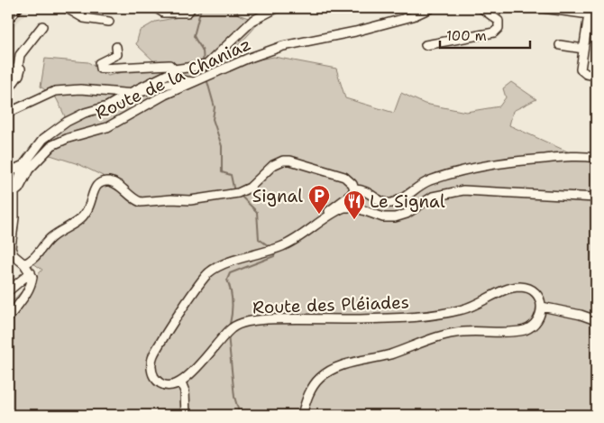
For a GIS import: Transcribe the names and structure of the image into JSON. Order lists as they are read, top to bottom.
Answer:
{
  "streets": {
    "street": ["Route de la Chaniaz", "Route des Pléiades"]
  },
  "places": {
    "parking": ["Signal"],
    "restaurant": ["Le Signal"]
  },
  "scale_bar": "100 m"
}
